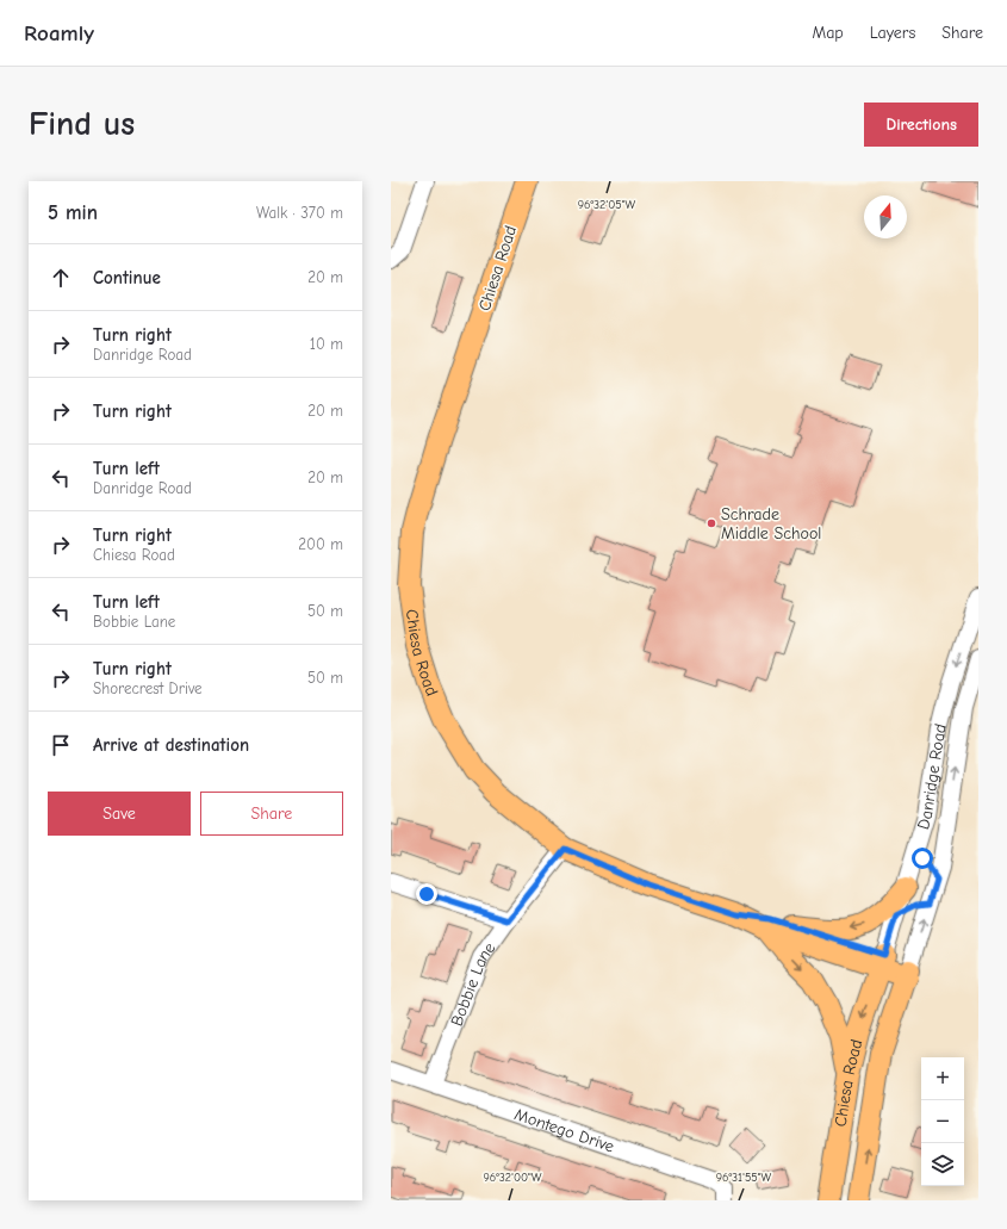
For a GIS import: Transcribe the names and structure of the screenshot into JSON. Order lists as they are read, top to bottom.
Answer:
{
  "streets": {
    "main road": ["Chiesa Road"],
    "street": ["Danridge Road", "Bobbie Lane", "Montego Drive"]
  },
  "crossings": [
    ["Chiesa Road", "Danridge Road"],
    ["Chiesa Road", "Bobbie Lane"],
    ["Bobbie Lane", "Montego Drive"]
  ],
  "places": ["Schrade Middle School"],
  "north": "top",
  "page": {
    "header": "Roamly",
    "nav": ["Map", "Layers", "Share"],
    "buttons": [
      "Directions",
      ["Save", "Share"]
    ],
    "title": "Find us",
    "heading": ["5 min", "Walk · 370 m"],
    "list": [
      ["Continue", "20 m"],
      ["Turn right", "Danridge Road", "10 m"],
      ["Turn right", "20 m"],
      ["Turn left", "Danridge Road", "20 m"],
      ["Turn right", "Chiesa Road", "200 m"],
      ["Turn left", "Bobbie Lane", "50 m"],
      ["Turn right", "Shorecrest Drive", "50 m"],
      "Arrive at destination"
    ],
    "map_buttons": ["+", "−"]
  },
  "coordinates": ["96°32'05\"W", "96°32'00\"W", "96°31'55\"W"]
}
